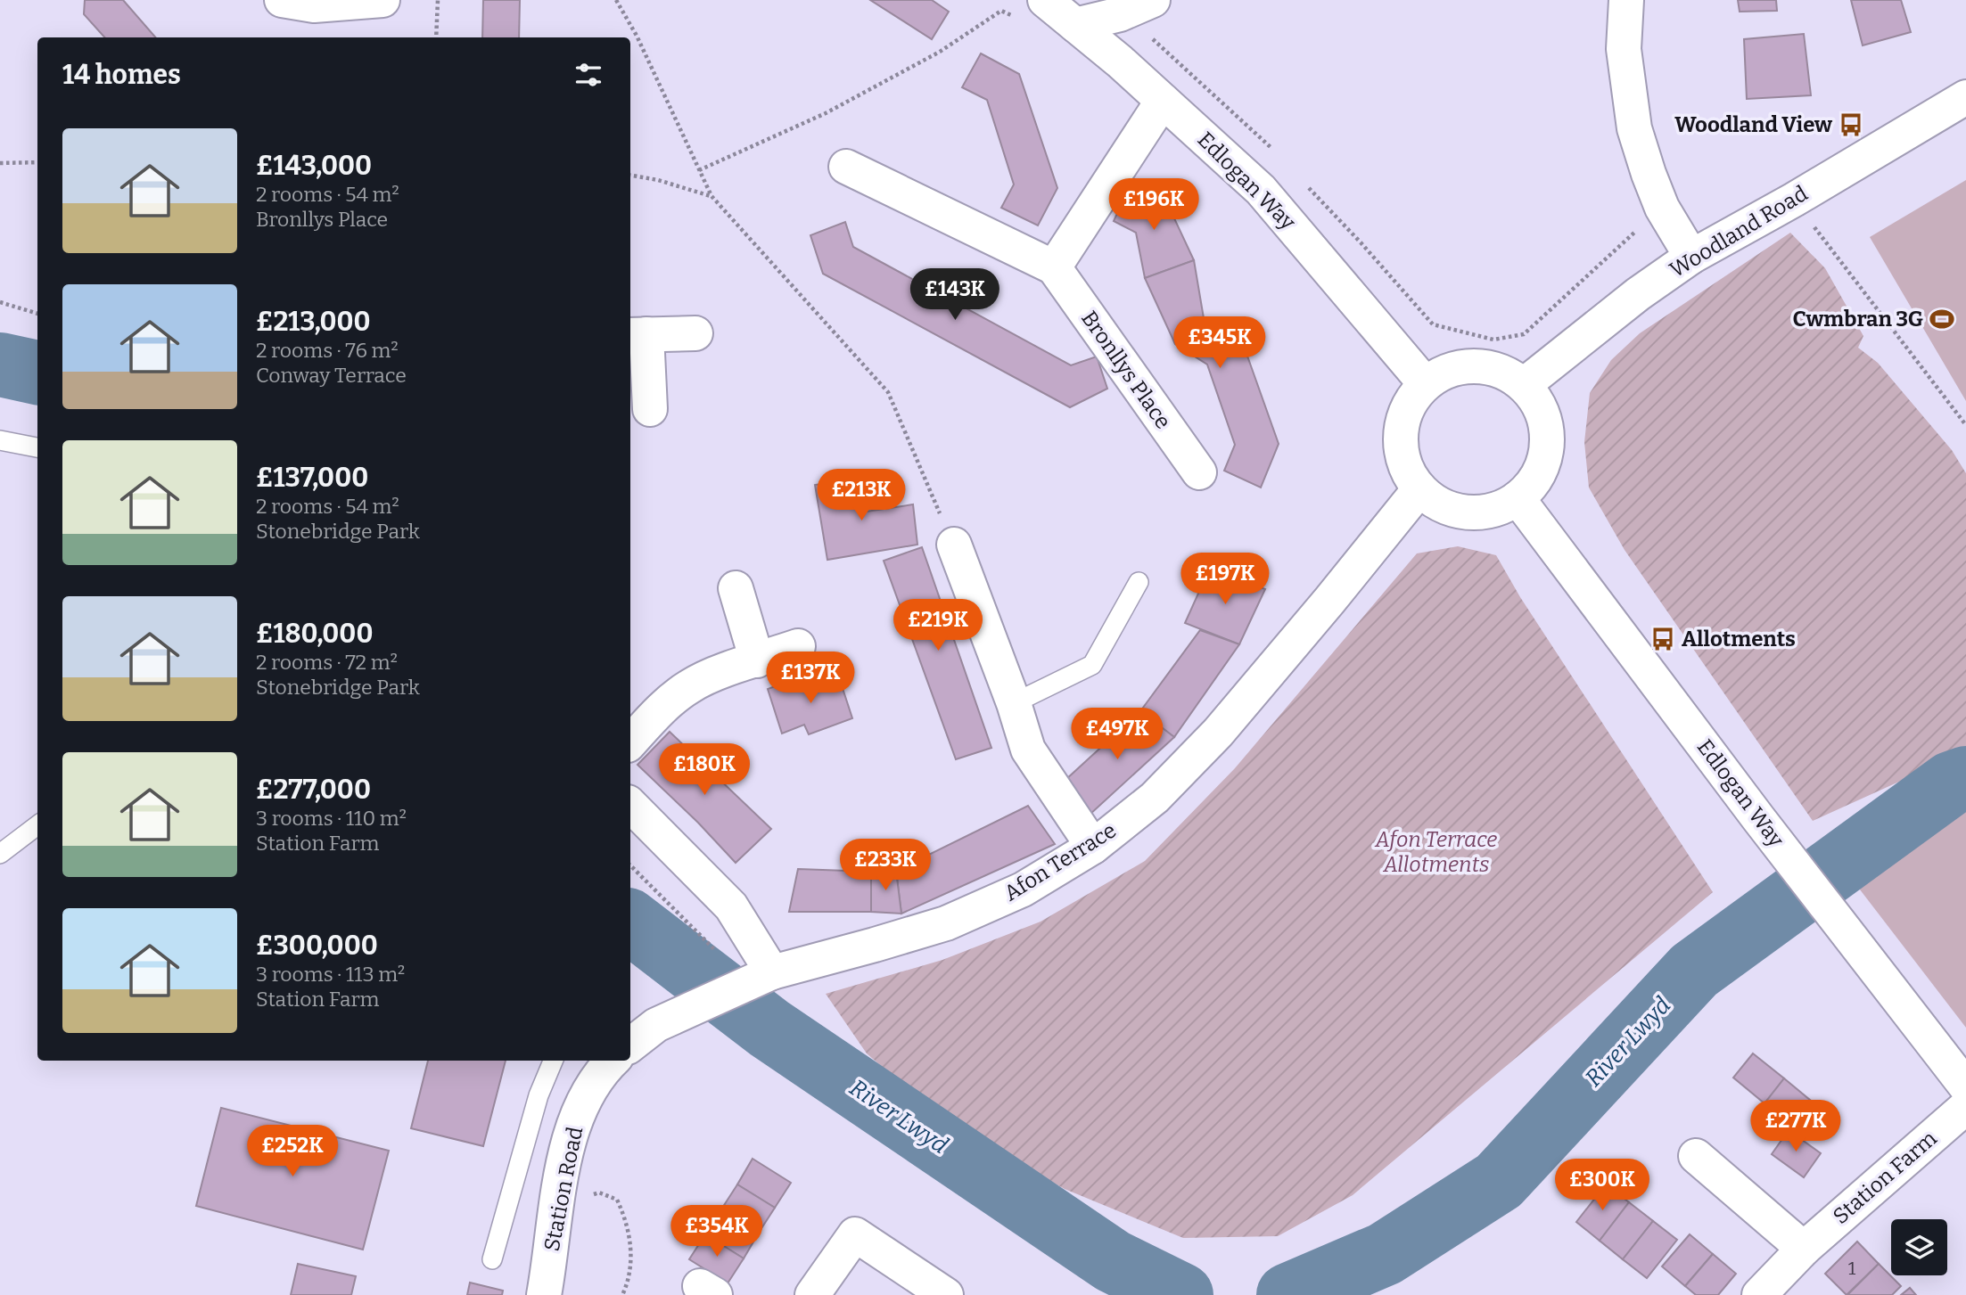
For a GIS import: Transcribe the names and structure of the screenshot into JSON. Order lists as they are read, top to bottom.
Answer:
{
  "streets": {
    "street": [
      "Edlogan Way",
      "Woodland Road",
      "Bronllys Place",
      "Afon Terrace",
      "Station Farm",
      "Station Road"
    ]
  },
  "crossings": [
    ["Edlogan Way", "Woodland Road"],
    ["Edlogan Way", "Afon Terrace"],
    ["Woodland Road", "Afon Terrace"],
    ["Afon Terrace", "Station Road"]
  ],
  "water": ["River Lwyd"],
  "parks": ["Afon Terrace Allotments"],
  "places": {
    "bus stop": ["Woodland View", "Allotments"],
    "sports": ["Cwmbran 3G"]
  },
  "house_numbers": ["1"],
  "page": {
    "heading": "14 homes",
    "list": [
      {
        "name": "£143,000",
        "note": "2 rooms · 54 m² · Bronllys Place"
      },
      {
        "name": "£213,000",
        "note": "2 rooms · 76 m² · Conway Terrace"
      },
      {
        "name": "£137,000",
        "note": "2 rooms · 54 m² · Stonebridge Park"
      },
      {
        "name": "£180,000",
        "note": "2 rooms · 72 m² · Stonebridge Park"
      },
      {
        "name": "£277,000",
        "note": "3 rooms · 110 m² · Station Farm"
      },
      {
        "name": "£300,000",
        "note": "3 rooms · 113 m² · Station Farm"
      }
    ],
    "price": [
      "£196K",
      "£143K",
      "£345K",
      "£213K",
      "£197K",
      "£219K",
      "£137K",
      "£497K",
      "£180K",
      "£233K",
      "£277K",
      "£252K",
      "£300K",
      "£354K"
    ]
  }
}
